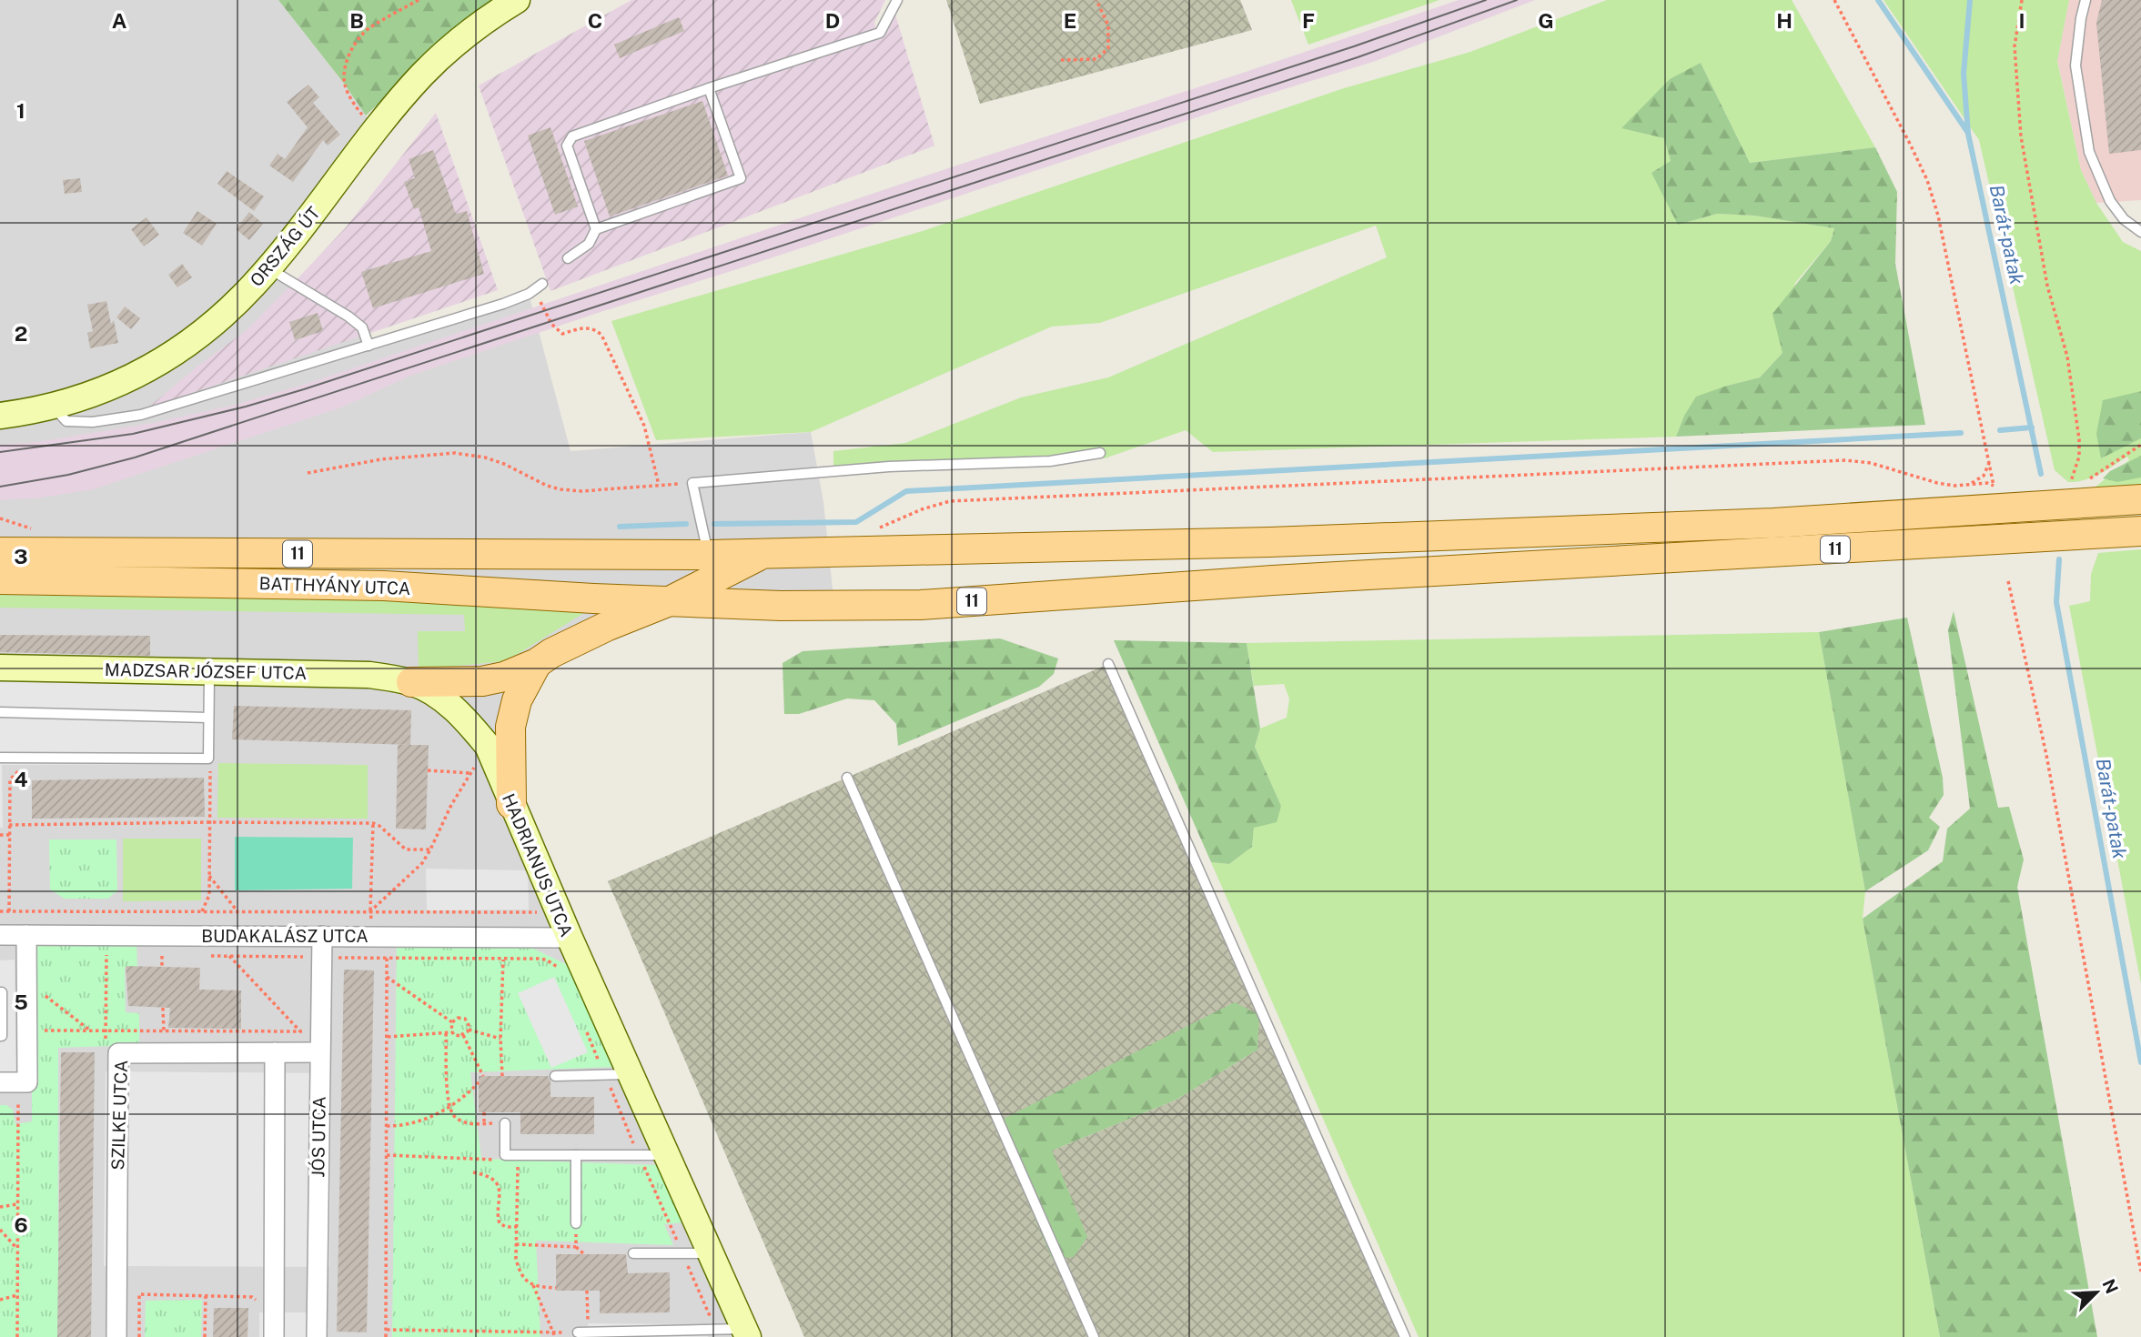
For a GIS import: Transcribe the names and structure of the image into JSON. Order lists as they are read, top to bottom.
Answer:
{
  "streets": {
    "main road": ["11", "BATTHYÁNY UTCA"],
    "street": [
      "ORSZÁG ÚT",
      "MADZSAR JÓZSEF UTCA",
      "HADRIANUS UTCA",
      "BUDAKALÁSZ UTCA",
      "SZILKE UTCA",
      "JÓS UTCA"
    ]
  },
  "crossings": [
    ["11", "BATTHYÁNY UTCA"],
    ["MADZSAR JÓZSEF UTCA", "HADRIANUS UTCA"],
    ["HADRIANUS UTCA", "BUDAKALÁSZ UTCA"],
    ["BUDAKALÁSZ UTCA", "JÓS UTCA"],
    ["SZILKE UTCA", "JÓS UTCA"]
  ],
  "water": ["Barát-patak"],
  "north": "top right",
  "grid": {
    "columns": [
      "A",
      "B",
      "C",
      "D",
      "E",
      "F",
      "G",
      "H",
      "I"
    ],
    "rows": [
      "1",
      "2",
      "3",
      "4",
      "5",
      "6"
    ]
  }
}
